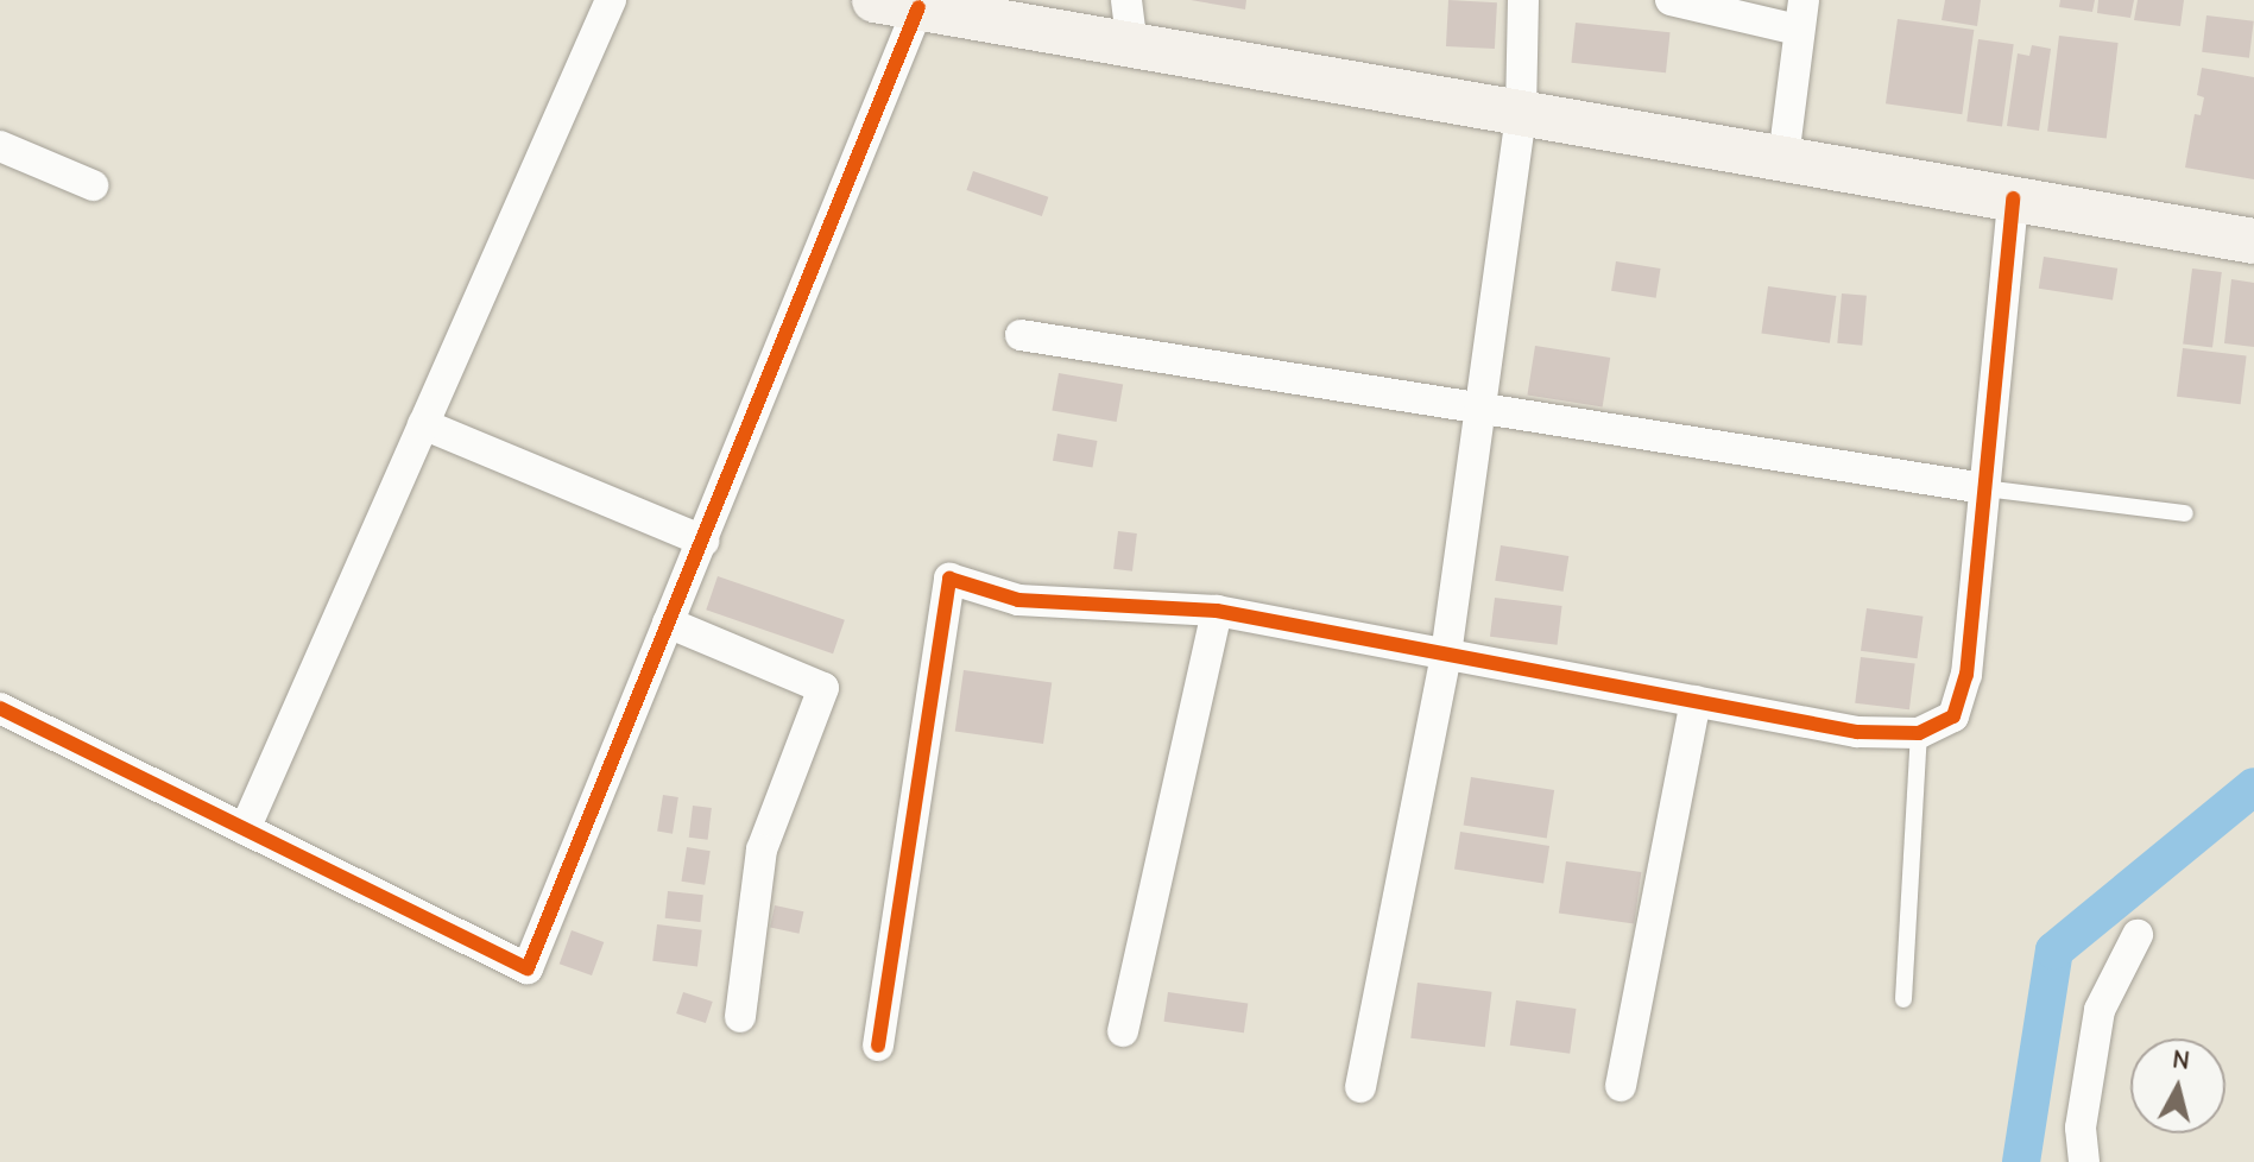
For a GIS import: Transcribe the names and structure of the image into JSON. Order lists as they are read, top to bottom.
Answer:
{
  "north": "top"
}
